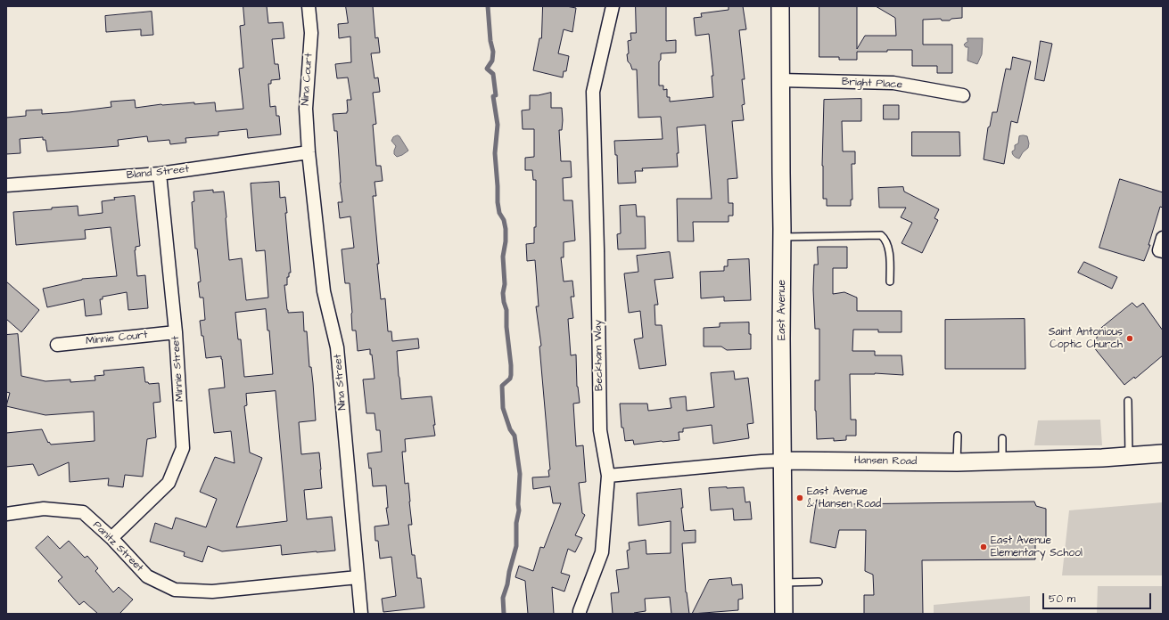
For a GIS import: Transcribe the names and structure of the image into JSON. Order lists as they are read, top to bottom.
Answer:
{
  "streets": {
    "street": [
      "Nina Court",
      "Bright Place",
      "Bland Street",
      "East Avenue",
      "Minnie Court",
      "Beckham Way",
      "Minnie Street",
      "Nina Street",
      "Hansen Road",
      "Panitz Street"
    ]
  },
  "crossings": [
    ["Nina Court", "Bland Street"],
    ["Nina Court", "Nina Street"],
    ["Bright Place", "East Avenue"],
    ["Bland Street", "Minnie Street"],
    ["Bland Street", "Nina Street"],
    ["East Avenue", "Hansen Road"],
    ["Minnie Court", "Minnie Street"],
    ["Beckham Way", "Hansen Road"],
    ["Minnie Street", "Panitz Street"],
    ["Nina Street", "Panitz Street"]
  ],
  "places": ["Saint Antonious Coptic Church", "East Avenue & Hansen Road", "East Avenue Elementary School"],
  "scale_bar": "50 m"
}
